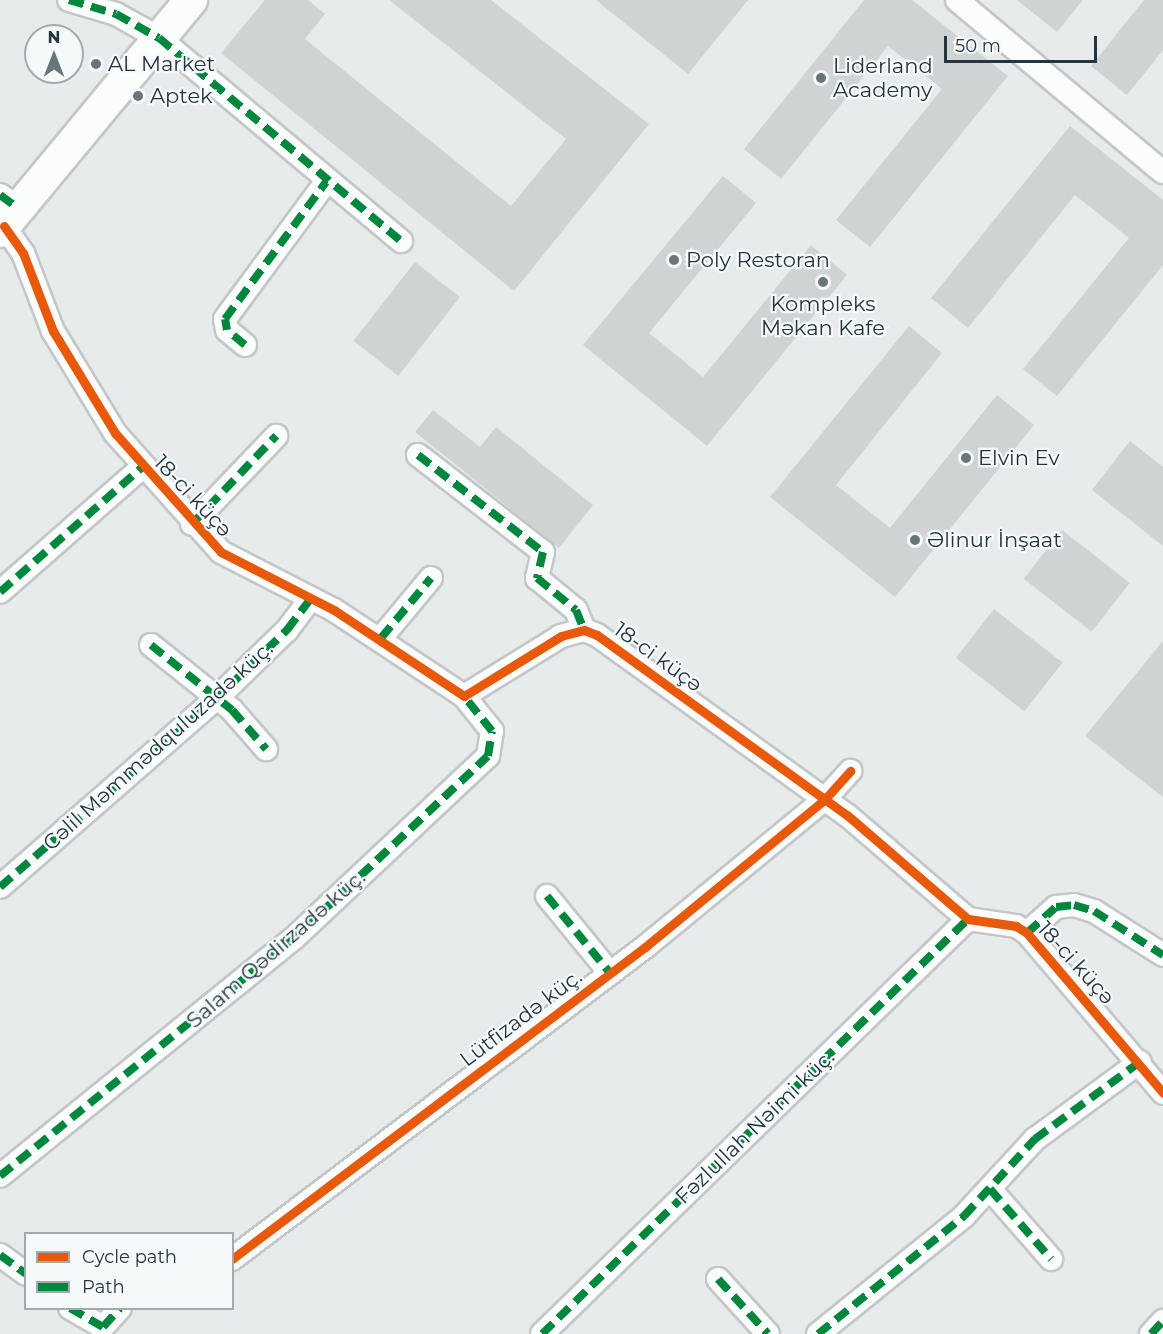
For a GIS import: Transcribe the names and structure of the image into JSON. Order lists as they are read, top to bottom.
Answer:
{
  "streets": {
    "street": [
      "18-ci küçə",
      "Cəlil Məmmədquluzadə küç.",
      "Salam Qədirzadə küç.",
      "Lütfizadə küç.",
      "Fəzlullah Nəimi küç."
    ]
  },
  "crossings": [
    ["18-ci küçə", "Cəlil Məmmədquluzadə küç."],
    ["18-ci küçə", "Salam Qədirzadə küç."],
    ["18-ci küçə", "Lütfizadə küç."],
    ["18-ci küçə", "Fəzlullah Nəimi küç."]
  ],
  "places": [
    "AL Market",
    "Liderland Academy",
    "Aptek",
    "Poly Restoran",
    "Kompleks Məkan Kafe",
    "Elvin Ev",
    "Əlinur İnşaat"
  ],
  "legend": ["Cycle path", "Path"],
  "scale_bar": "50 m",
  "north": "top"
}
